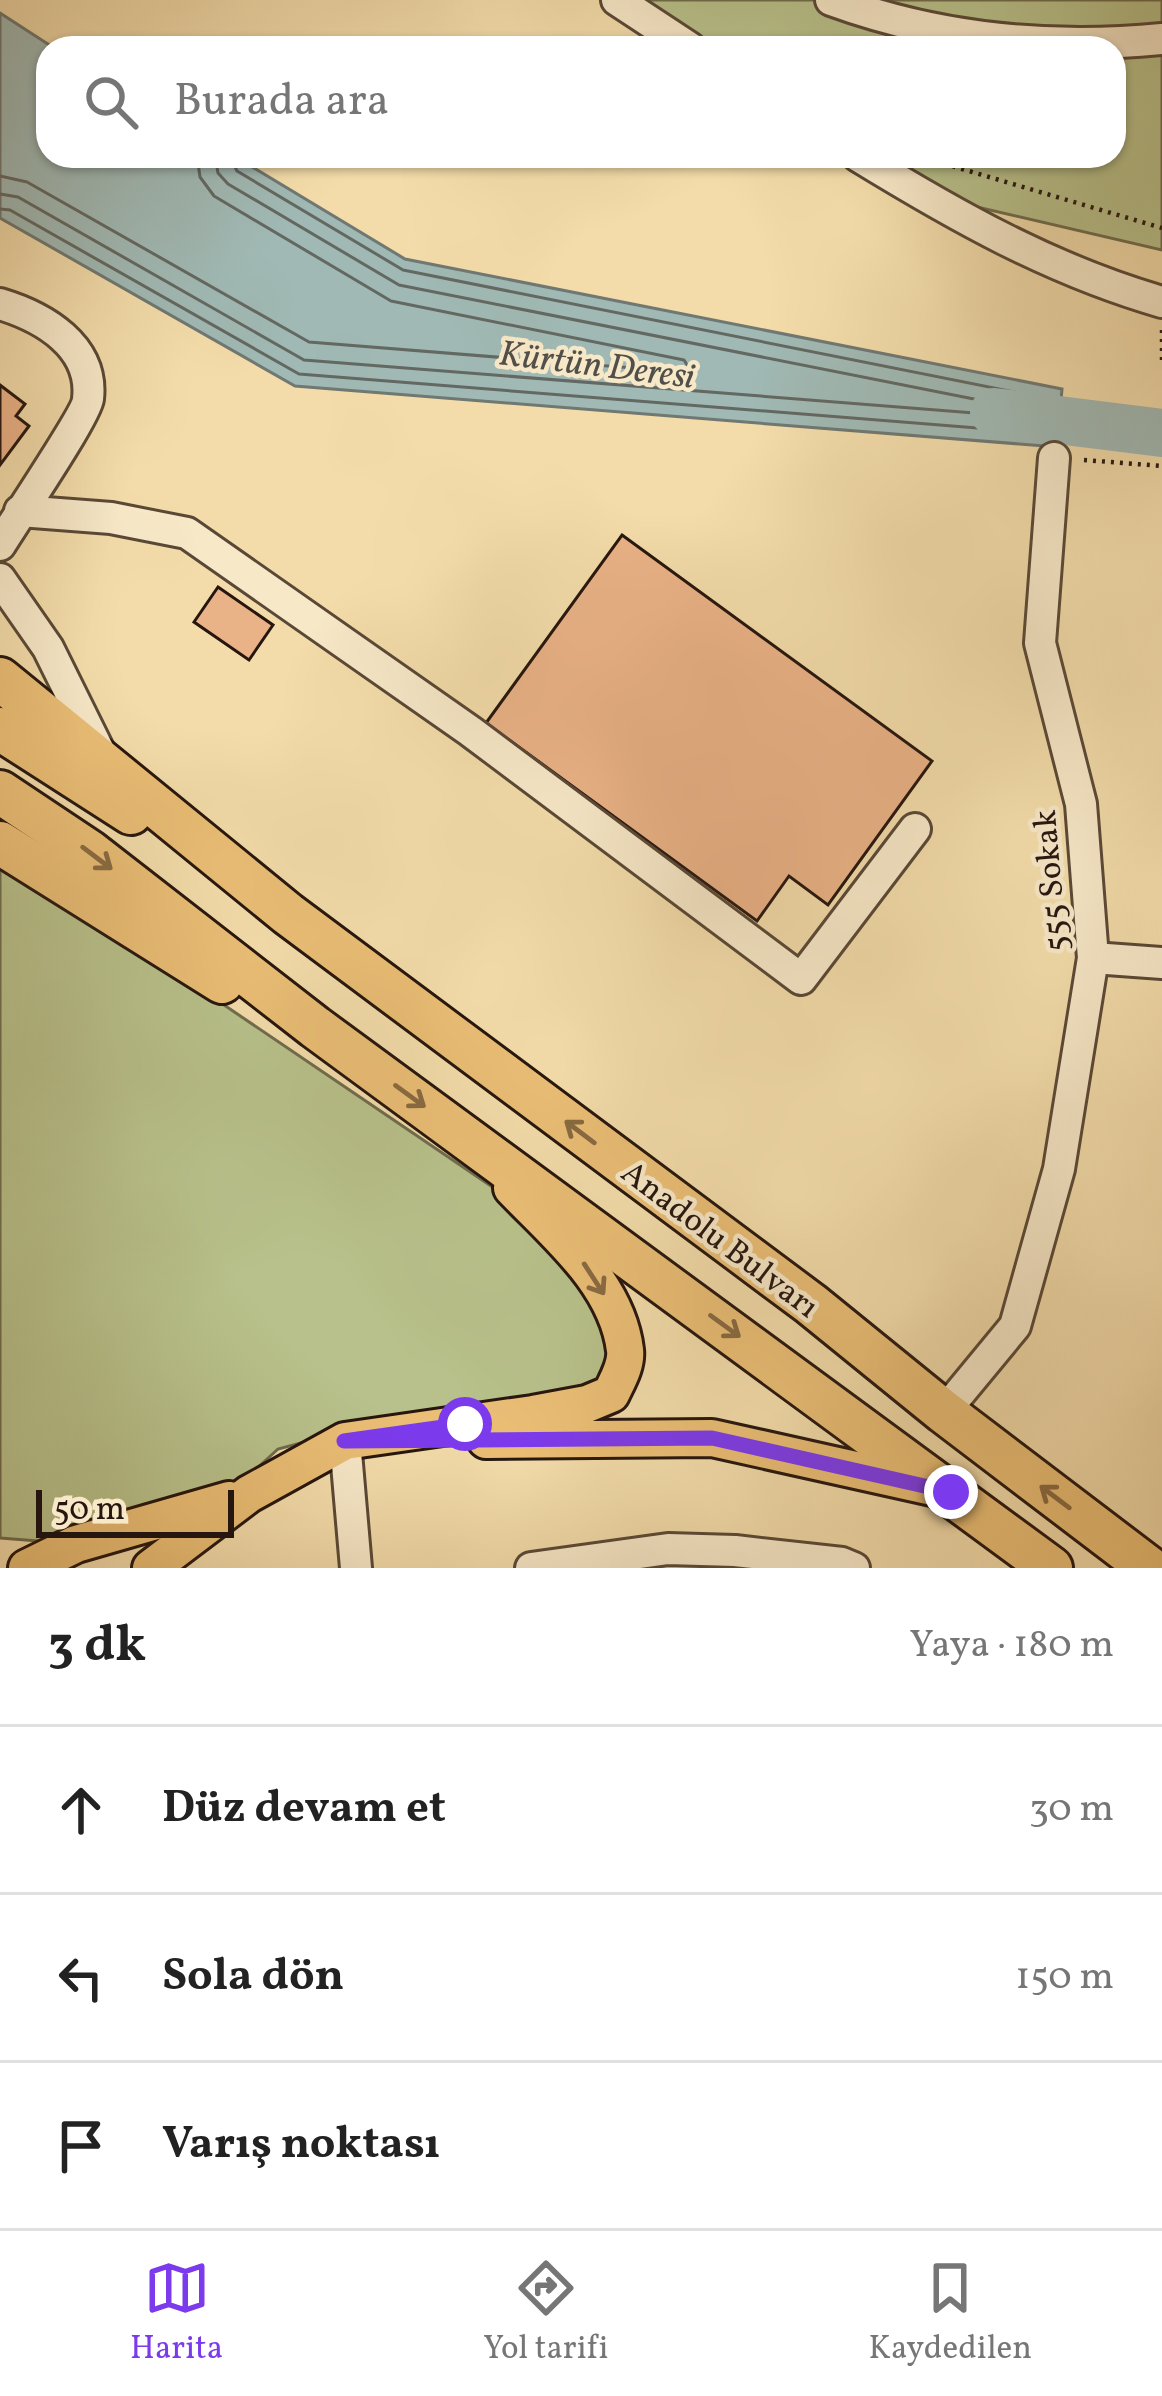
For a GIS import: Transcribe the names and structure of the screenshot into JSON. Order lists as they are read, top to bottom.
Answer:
{
  "streets": {
    "highway": ["Anadolu Bulvarı"],
    "street": ["555 Sokak"]
  },
  "crossings": [
    ["555 Sokak", "Anadolu Bulvarı"]
  ],
  "water": ["Kürtün Deresi"],
  "scale_bar": "50 m",
  "page": {
    "search": "Burada ara",
    "scale": "50 m",
    "heading": ["3 dk", "Yaya · 180 m"],
    "list": [
      ["Düz devam et", "30 m"],
      ["Sola dön", "150 m"],
      "Varış noktası"
    ],
    "nav": ["Harita", "Yol tarifi", "Kaydedilen"]
  }
}
